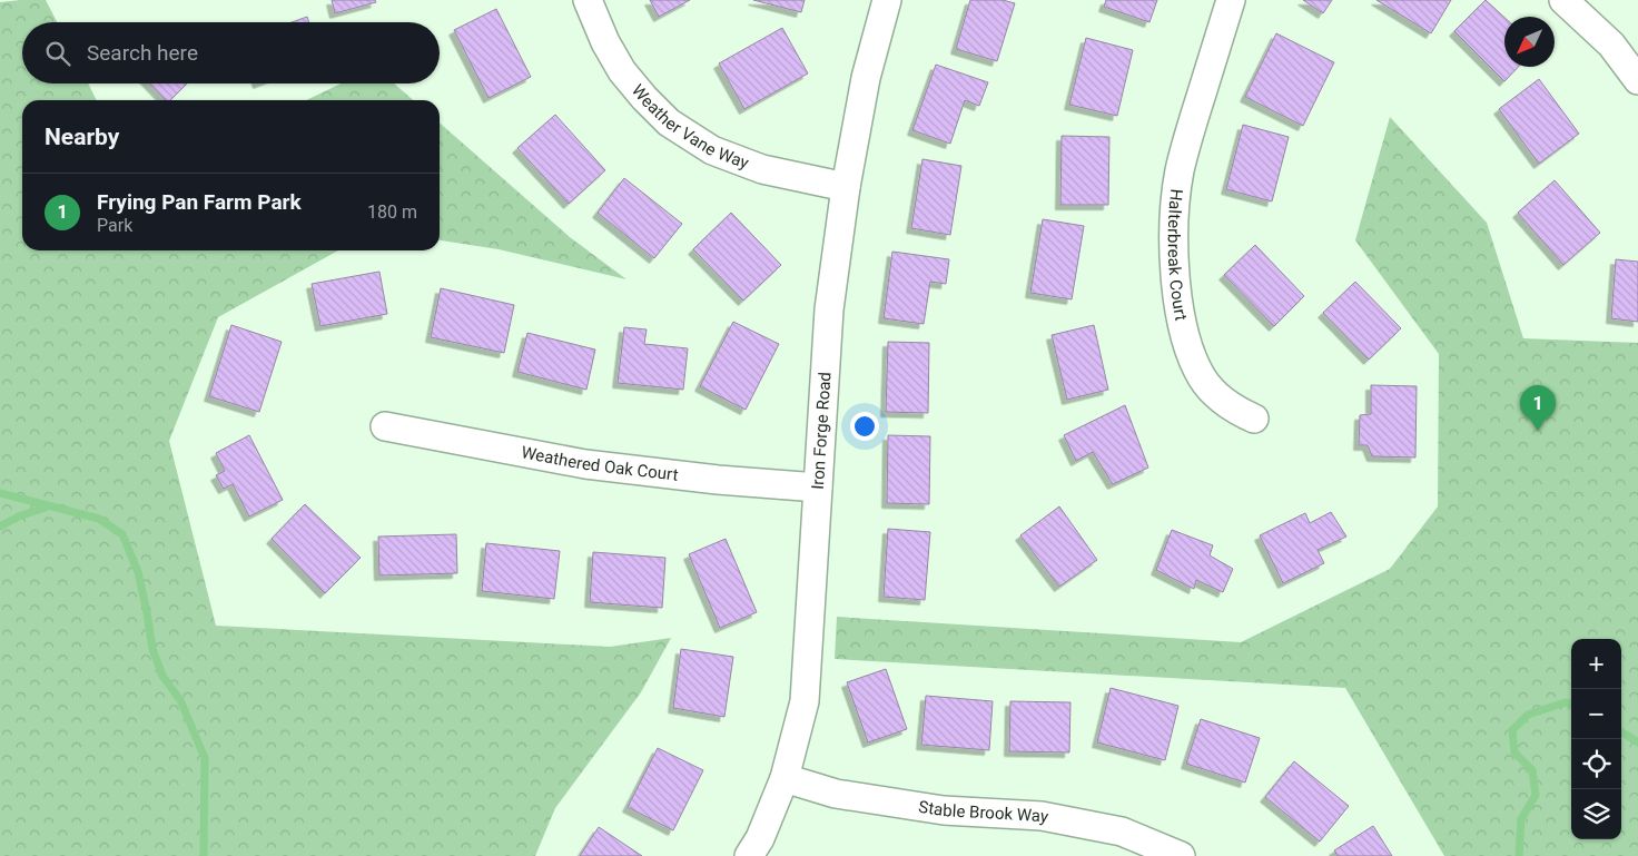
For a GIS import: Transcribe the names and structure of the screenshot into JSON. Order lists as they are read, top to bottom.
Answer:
{
  "streets": {
    "street": [
      "Weather Vane Way",
      "Halterbreak Court",
      "Iron Forge Road",
      "Weathered Oak Court",
      "Stable Brook Way"
    ]
  },
  "crossings": [
    ["Weather Vane Way", "Iron Forge Road"],
    ["Iron Forge Road", "Weathered Oak Court"],
    ["Iron Forge Road", "Stable Brook Way"]
  ],
  "north": "bottom left",
  "page": {
    "search": "Search here",
    "heading": "Nearby",
    "list": [
      {
        "mark": "1",
        "name": "Frying Pan Farm Park",
        "note": "Park",
        "value": "180 m"
      }
    ],
    "pins": "1",
    "map_buttons": ["+", "−"]
  }
}
